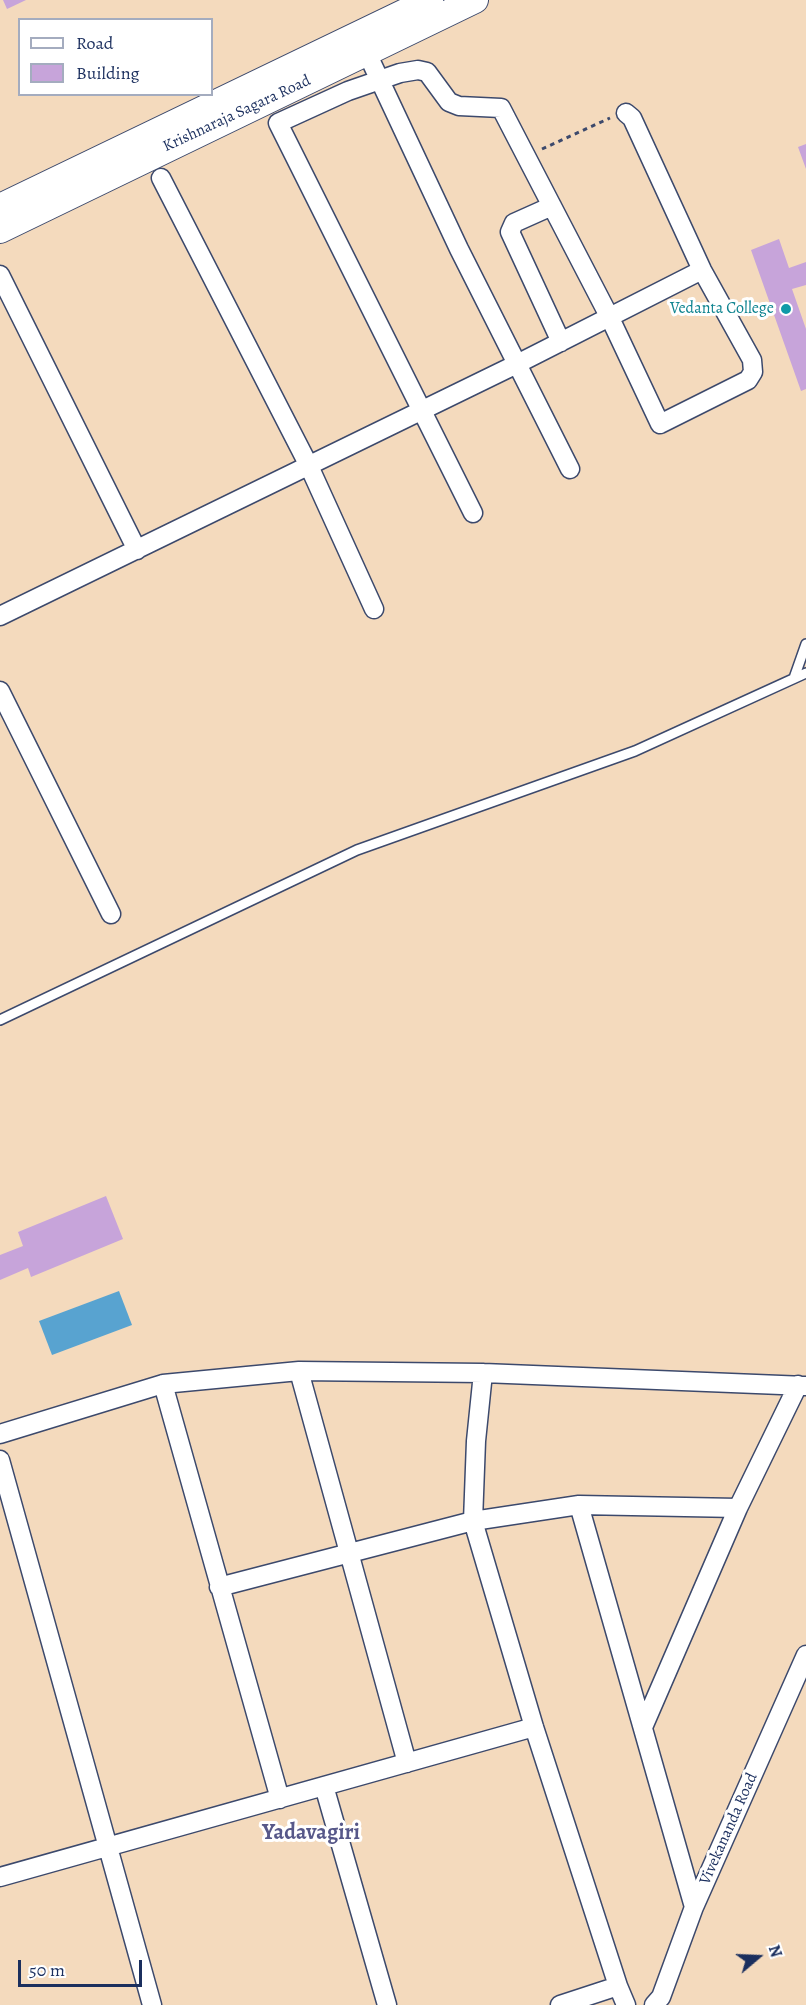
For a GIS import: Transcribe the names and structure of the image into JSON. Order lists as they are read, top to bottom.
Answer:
{
  "streets": {
    "main road": ["Krishnaraja Sagara Road"],
    "street": ["Vivekananda Road"]
  },
  "districts": ["Yadavagiri"],
  "places": ["Vedanta College"],
  "legend": ["Road", "Building"],
  "scale_bar": "50 m",
  "north": "right"
}
